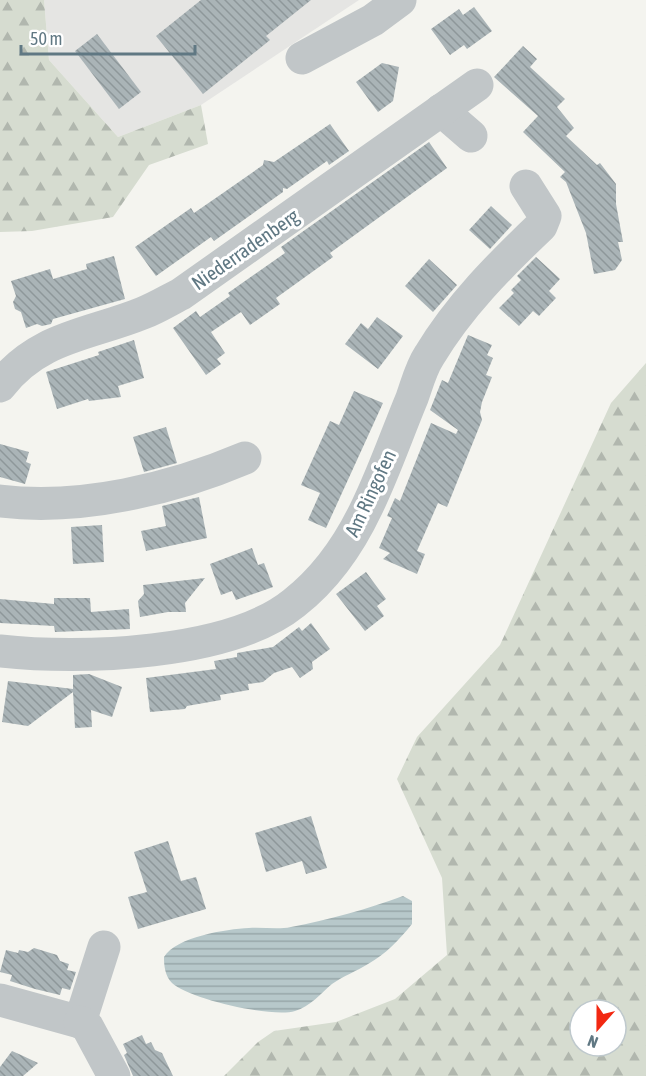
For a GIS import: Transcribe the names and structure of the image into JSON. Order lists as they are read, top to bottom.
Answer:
{
  "streets": {
    "street": ["Niederradenberg", "Am Ringofen"]
  },
  "scale_bar": "50 m",
  "north": "bottom"
}
